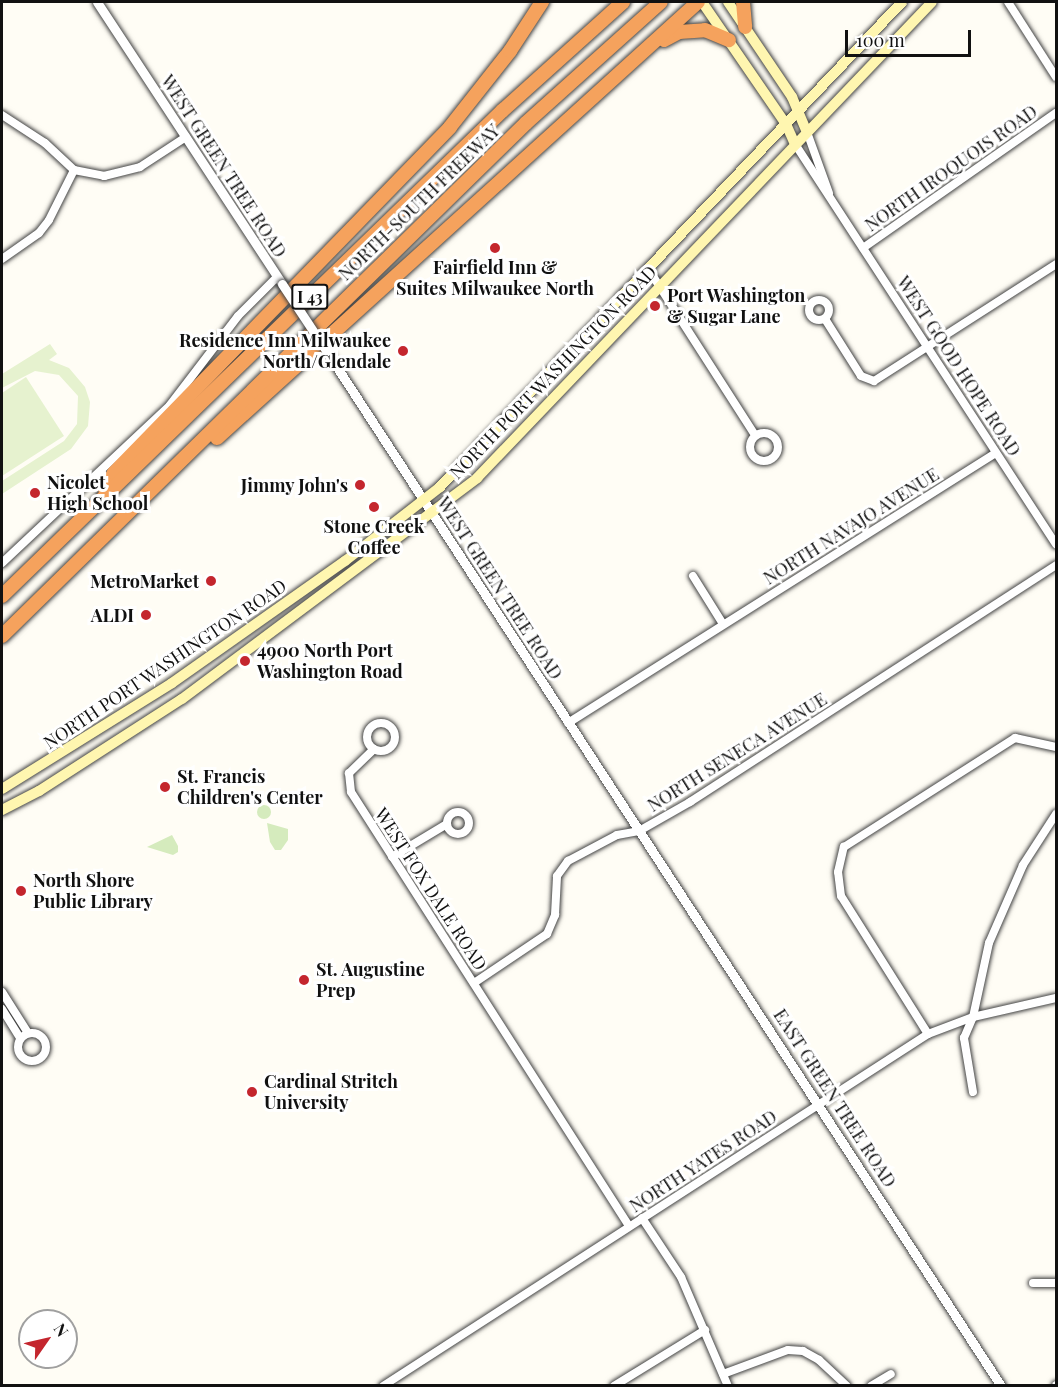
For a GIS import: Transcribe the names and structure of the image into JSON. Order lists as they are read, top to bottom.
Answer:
{
  "streets": {
    "highway": ["NORTH-SOUTH FREEWAY", "I 43"],
    "main road": ["WEST GOOD HOPE ROAD", "NORTH PORT WASHINGTON ROAD"],
    "street": [
      "WEST GREEN TREE ROAD",
      "NORTH IROQUOIS ROAD",
      "NORTH NAVAJO AVENUE",
      "NORTH SENECA AVENUE",
      "WEST FOX DALE ROAD",
      "EAST GREEN TREE ROAD",
      "NORTH YATES ROAD"
    ]
  },
  "crossings": [
    ["WEST GREEN TREE ROAD", "NORTH PORT WASHINGTON ROAD"],
    ["WEST GREEN TREE ROAD", "NORTH NAVAJO AVENUE"],
    ["WEST GREEN TREE ROAD", "NORTH SENECA AVENUE"],
    ["WEST GREEN TREE ROAD", "EAST GREEN TREE ROAD"],
    ["NORTH IROQUOIS ROAD", "WEST GOOD HOPE ROAD"],
    ["WEST GOOD HOPE ROAD", "NORTH PORT WASHINGTON ROAD"],
    ["WEST GOOD HOPE ROAD", "NORTH NAVAJO AVENUE"],
    ["NORTH SENECA AVENUE", "WEST FOX DALE ROAD"],
    ["NORTH SENECA AVENUE", "EAST GREEN TREE ROAD"],
    ["WEST FOX DALE ROAD", "NORTH YATES ROAD"],
    ["EAST GREEN TREE ROAD", "NORTH YATES ROAD"]
  ],
  "places": [
    "Fairfield Inn & Suites Milwaukee North",
    "Port Washington & Sugar Lane",
    "Residence Inn Milwaukee North/Glendale",
    "Jimmy John's",
    "Nicolet High School",
    "Stone Creek Coffee",
    "MetroMarket",
    "ALDI",
    "4900 North Port Washington Road",
    "St. Francis Children's Center",
    "North Shore Public Library",
    "St. Augustine Prep",
    "Cardinal Stritch University"
  ],
  "scale_bar": "100 m",
  "north": "top right"
}
